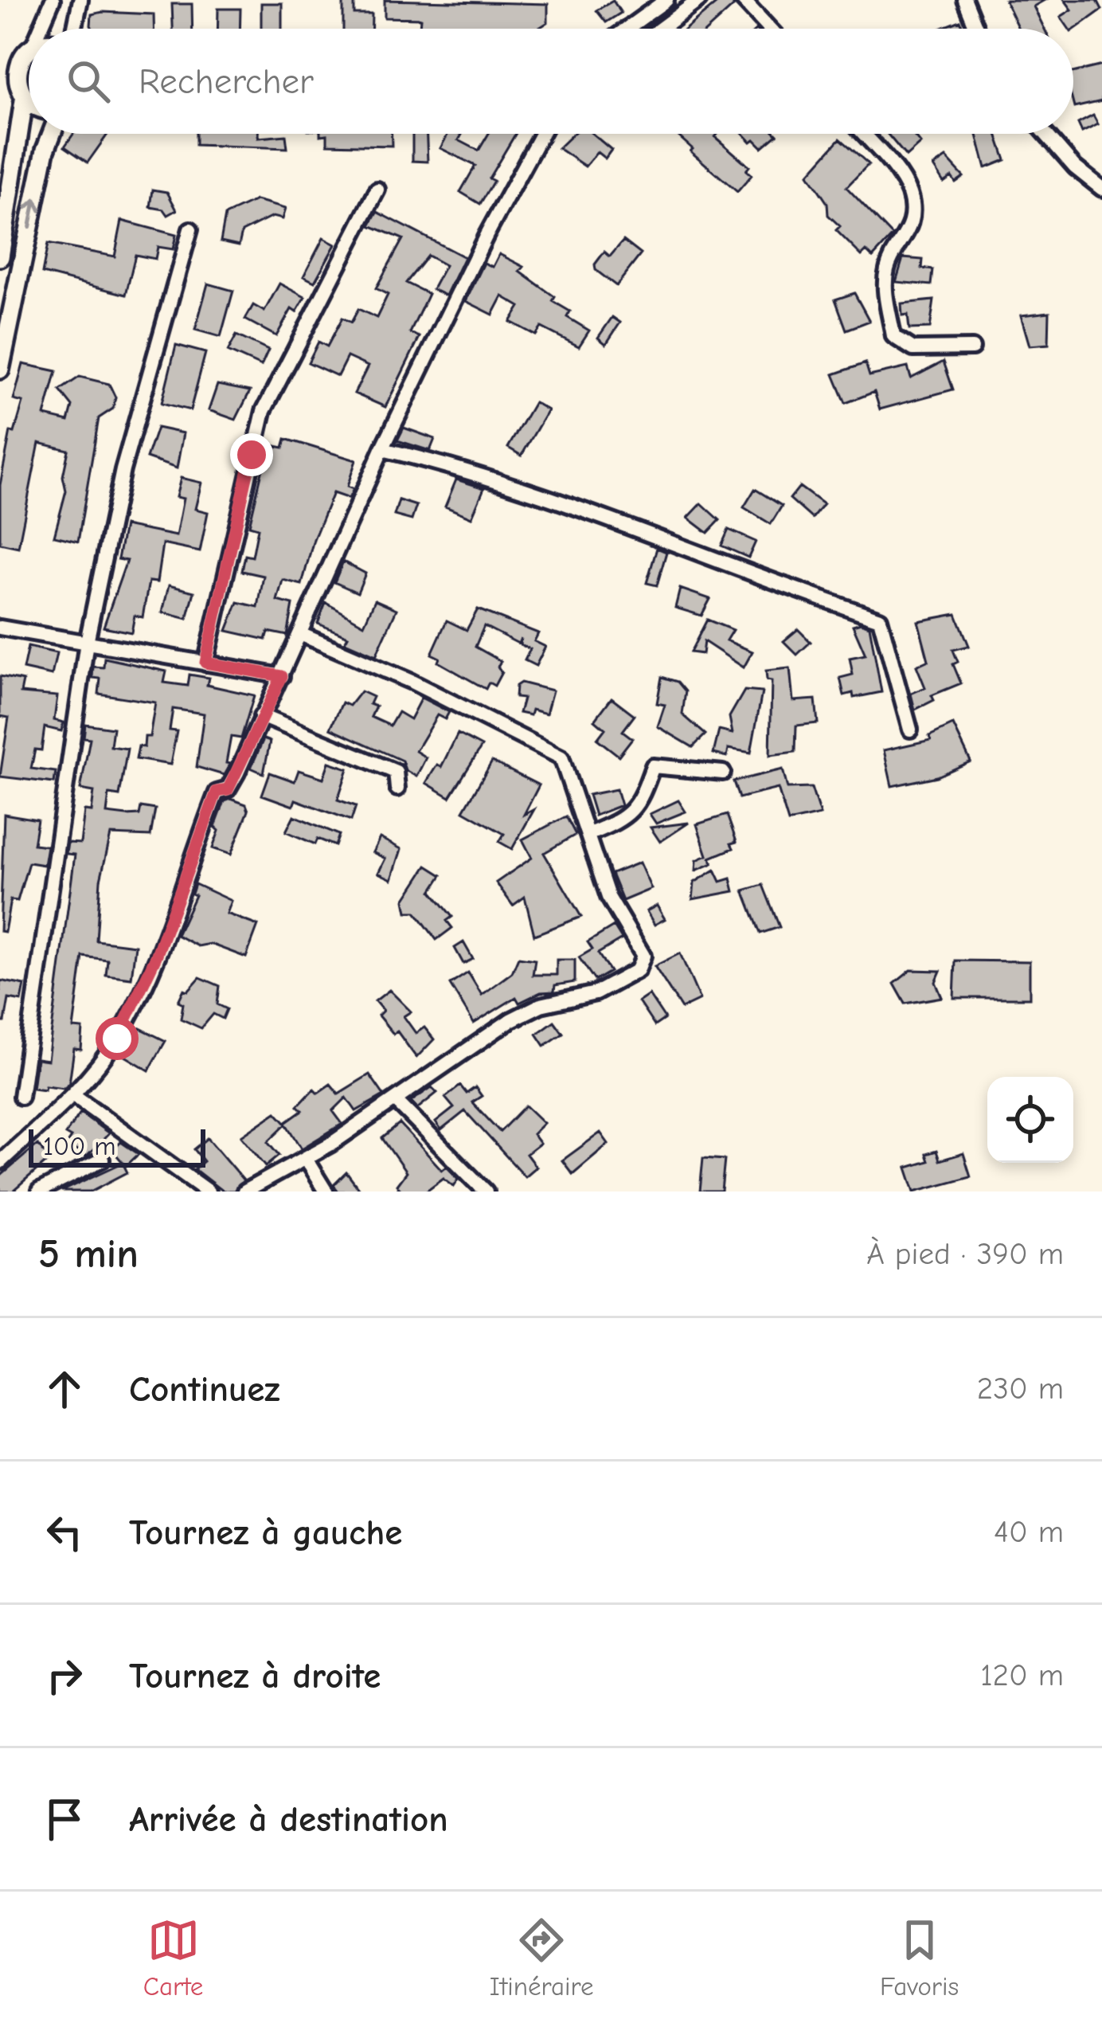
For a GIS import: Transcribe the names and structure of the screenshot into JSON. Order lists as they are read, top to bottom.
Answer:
{
  "scale_bar": "100 m",
  "page": {
    "search": "Rechercher",
    "scale": "100 m",
    "heading": ["5 min", "À pied · 390 m"],
    "list": [
      ["Continuez", "230 m"],
      ["Tournez à gauche", "40 m"],
      ["Tournez à droite", "120 m"],
      "Arrivée à destination"
    ],
    "nav": ["Carte", "Itinéraire", "Favoris"]
  }
}
